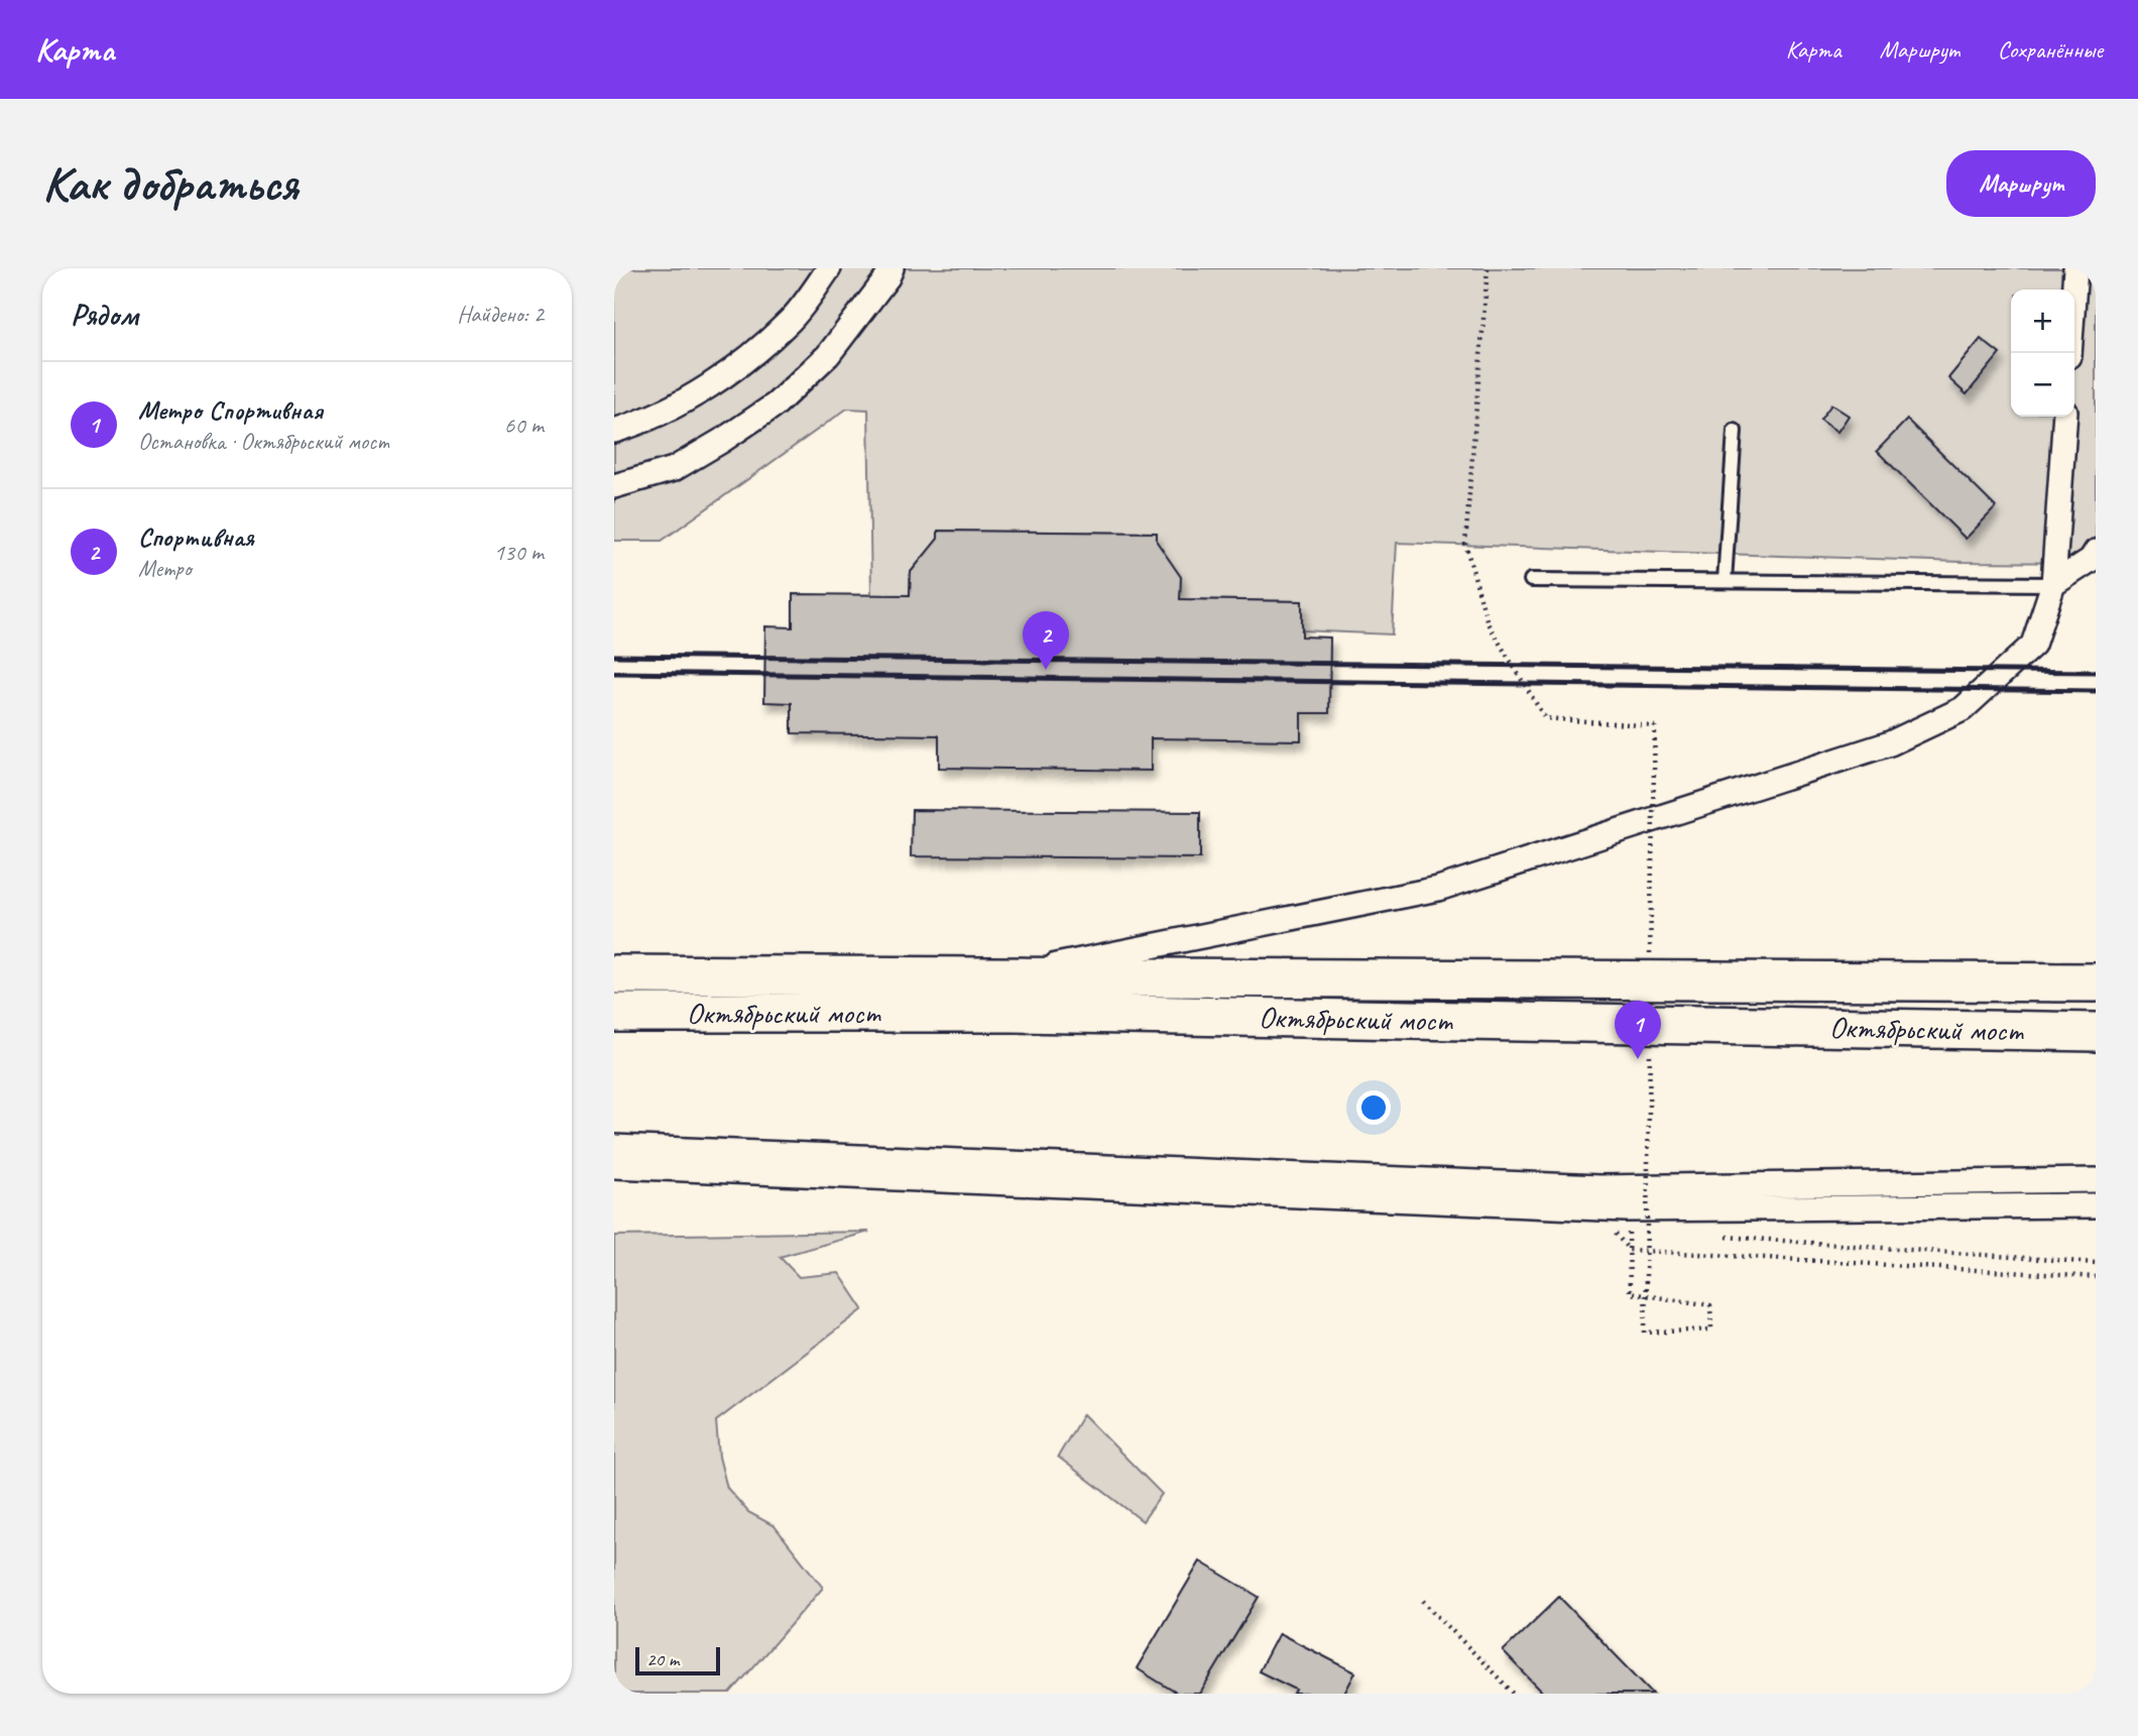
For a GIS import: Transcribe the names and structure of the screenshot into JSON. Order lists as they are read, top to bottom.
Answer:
{
  "streets": {
    "main road": ["Октябрьский мост"]
  },
  "scale_bar": "20 m",
  "page": {
    "header": "Карта",
    "nav": ["Карта", "Маршрут", "Сохранённые"],
    "buttons": "Маршрут",
    "title": "Как добраться",
    "heading": ["Рядом", "Найдено: 2"],
    "map_buttons": ["+", "−"],
    "list": [
      {
        "mark": "1",
        "name": "Метро Спортивная",
        "note": "Остановка · Октябрьский мост",
        "value": "60 m"
      },
      {
        "mark": "2",
        "name": "Спортивная",
        "note": "Метро",
        "value": "130 m"
      }
    ],
    "pins": ["2", "1"],
    "scale": "20 m"
  }
}
